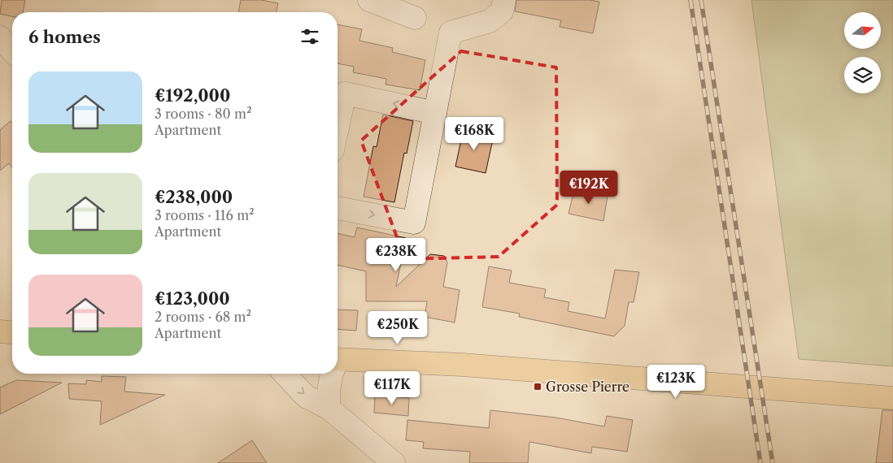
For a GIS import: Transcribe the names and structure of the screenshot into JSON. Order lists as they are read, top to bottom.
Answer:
{
  "places": {
    "transit": ["Grosse Pierre"]
  },
  "north": "right",
  "page": {
    "heading": "6 homes",
    "list": [
      {
        "name": "€192,000",
        "note": "3 rooms · 80 m² · Apartment"
      },
      {
        "name": "€238,000",
        "note": "3 rooms · 116 m² · Apartment"
      },
      {
        "name": "€123,000",
        "note": "2 rooms · 68 m² · Apartment"
      }
    ],
    "price": [
      "€168K",
      "€192K",
      "€238K",
      "€250K",
      "€123K",
      "€117K"
    ]
  }
}
